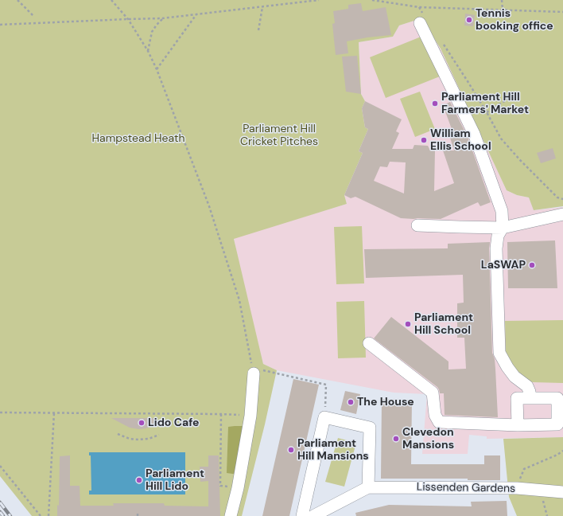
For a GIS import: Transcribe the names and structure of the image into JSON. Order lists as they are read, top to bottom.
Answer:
{
  "streets": {
    "street": ["Lissenden Gardens"]
  },
  "parks": ["Parliament Hill Cricket Pitches", "Hampstead Heath"],
  "places": [
    "Tennis booking office",
    "Parliament Hill Farmers' Market",
    "William Ellis School",
    "LaSWAP",
    "Parliament Hill School",
    "The House",
    "Lido Cafe",
    "Clevedon Mansions",
    "Parliament Hill Mansions",
    "Parliament Hill Lido"
  ]
}
